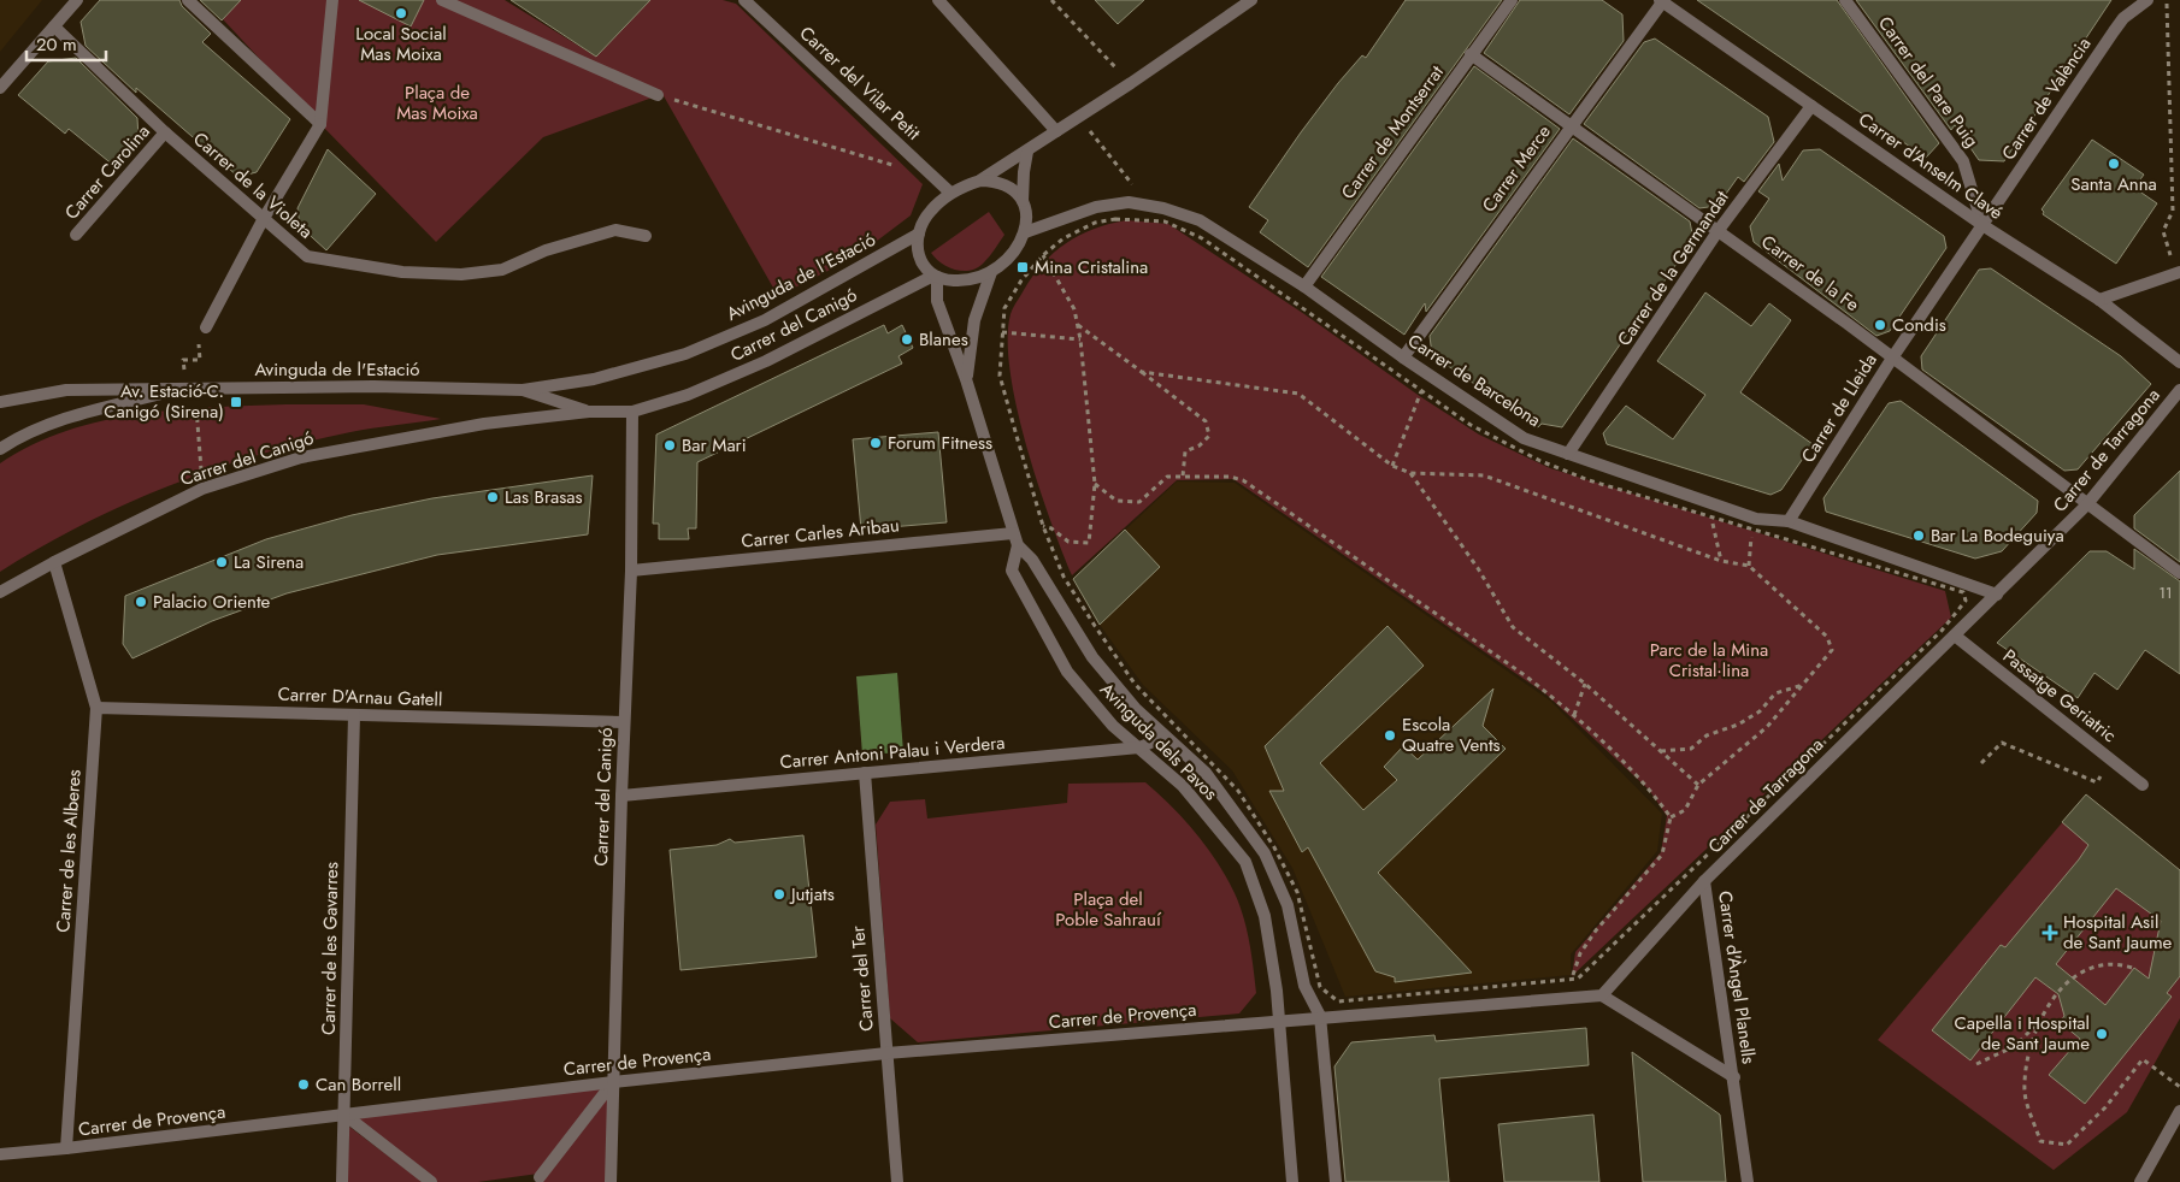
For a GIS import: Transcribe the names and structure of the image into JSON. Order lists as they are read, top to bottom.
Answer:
{
  "streets": {
    "street": [
      "Carrer del Pare Puig",
      "Carrer del Vilar Petit",
      "Carrer de València",
      "Carrer de Montserrat",
      "Carrer d'Anselm Clavé",
      "Carrer Merce",
      "Carrer Carolina",
      "Carrer de la Violeta",
      "Carrer de la Germandat",
      "Carrer de la Fe",
      "Avinguda de l'Estació",
      "Carrer del Canigó",
      "Carrer de Barcelona",
      "Carrer de Lleida",
      "Carrer de Tarragona",
      "Carrer Carles Aribau",
      "Passatge Geriatric",
      "Carrer D'Arnau Gatell",
      "Avinguda dels Pavos",
      "Carrer Antoni Palau i Verdera",
      "Carrer de les Alberes",
      "Carrer de les Gavarres",
      "Carrer d'Àngel Planells",
      "Carrer del Ter",
      "Carrer de Provença"
    ]
  },
  "crossings": [
    ["Carrer del Pare Puig", "Carrer de València"],
    ["Carrer del Pare Puig", "Carrer d'Anselm Clavé"],
    ["Carrer del Pare Puig", "Carrer de Lleida"],
    ["Carrer del Vilar Petit", "Avinguda de l'Estació"],
    ["Carrer del Vilar Petit", "Carrer del Canigó"],
    ["Carrer del Vilar Petit", "Carrer de Barcelona"],
    ["Carrer del Vilar Petit", "Avinguda dels Pavos"],
    ["Carrer de València", "Carrer d'Anselm Clavé"],
    ["Carrer de València", "Carrer de Lleida"],
    ["Carrer de Montserrat", "Carrer de la Fe"],
    ["Carrer de Montserrat", "Carrer de Barcelona"],
    ["Carrer d'Anselm Clavé", "Carrer Merce"],
    ["Carrer d'Anselm Clavé", "Carrer de la Germandat"],
    ["Carrer d'Anselm Clavé", "Carrer de Lleida"],
    ["Carrer Merce", "Carrer de la Fe"],
    ["Carrer Merce", "Carrer de Barcelona"],
    ["Carrer Carolina", "Carrer de la Violeta"],
    ["Carrer de la Germandat", "Carrer de la Fe"],
    ["Carrer de la Germandat", "Carrer de Barcelona"],
    ["Carrer de la Fe", "Carrer de Lleida"],
    ["Carrer de la Fe", "Carrer de Tarragona"],
    ["Avinguda de l'Estació", "Carrer del Canigó"],
    ["Avinguda de l'Estació", "Carrer de Barcelona"],
    ["Avinguda de l'Estació", "Avinguda dels Pavos"],
    ["Carrer del Canigó", "Carrer de Barcelona"],
    ["Carrer del Canigó", "Carrer Carles Aribau"],
    ["Carrer del Canigó", "Carrer D'Arnau Gatell"],
    ["Carrer del Canigó", "Avinguda dels Pavos"],
    ["Carrer del Canigó", "Carrer Antoni Palau i Verdera"],
    ["Carrer del Canigó", "Carrer de les Alberes"],
    ["Carrer del Canigó", "Carrer de Provença"],
    ["Carrer de Barcelona", "Carrer de Lleida"],
    ["Carrer de Barcelona", "Carrer de Tarragona"],
    ["Carrer de Barcelona", "Avinguda dels Pavos"],
    ["Carrer de Tarragona", "Passatge Geriatric"],
    ["Carrer de Tarragona", "Carrer d'Àngel Planells"],
    ["Carrer Carles Aribau", "Avinguda dels Pavos"],
    ["Carrer D'Arnau Gatell", "Carrer de les Alberes"],
    ["Carrer D'Arnau Gatell", "Carrer de les Gavarres"],
    ["Avinguda dels Pavos", "Carrer Antoni Palau i Verdera"],
    ["Avinguda dels Pavos", "Carrer de Provença"],
    ["Carrer Antoni Palau i Verdera", "Carrer del Ter"],
    ["Carrer de les Alberes", "Carrer de Provença"],
    ["Carrer de les Gavarres", "Carrer de Provença"],
    ["Carrer del Ter", "Carrer de Provença"]
  ],
  "parks": ["Plaça de Mas Moixa", "Parc de la Mina Cristal·lina", "Plaça del Poble Sahrauí"],
  "places": {
    "other": [
      "Local Social Mas Moixa",
      "Santa Anna",
      "Condis",
      "Blanes",
      "Forum Fitness",
      "Bar Mari",
      "Las Brasas",
      "Bar La Bodeguiya",
      "La Sirena",
      "Palacio Oriente",
      "Escola Quatre Vents",
      "Jutjats",
      "Capella i Hospital de Sant Jaume",
      "Can Borrell"
    ],
    "transit": ["Mina Cristalina", "Av. Estació-C. Canigó (Sirena)"],
    "health": ["Hospital Asil de Sant Jaume"]
  },
  "house_numbers": ["11"],
  "scale_bar": "20 m"
}
